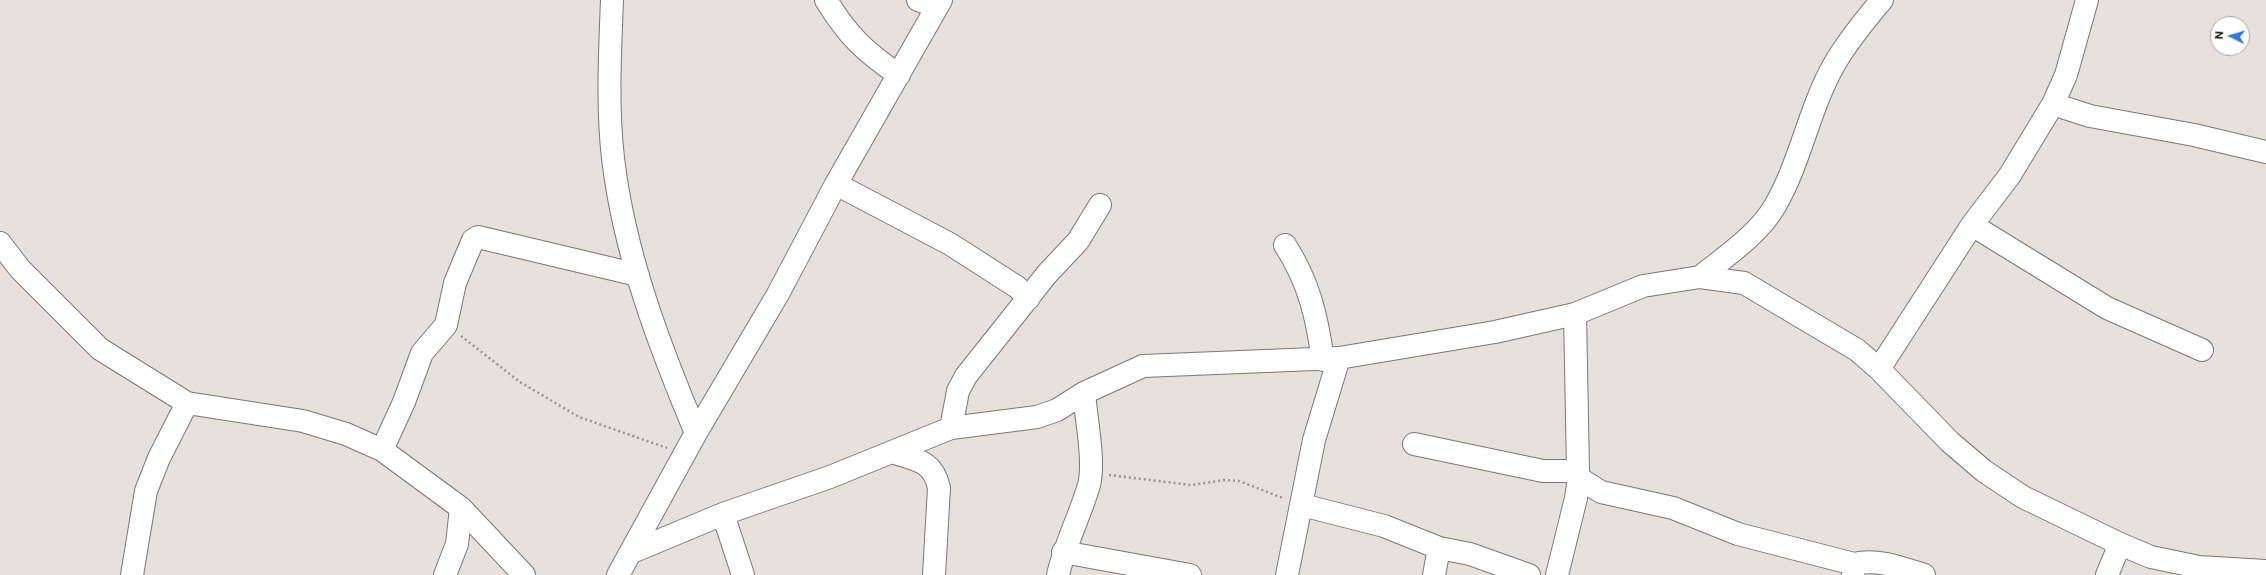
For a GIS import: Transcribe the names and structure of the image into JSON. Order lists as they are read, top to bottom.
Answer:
{
  "north": "left"
}
